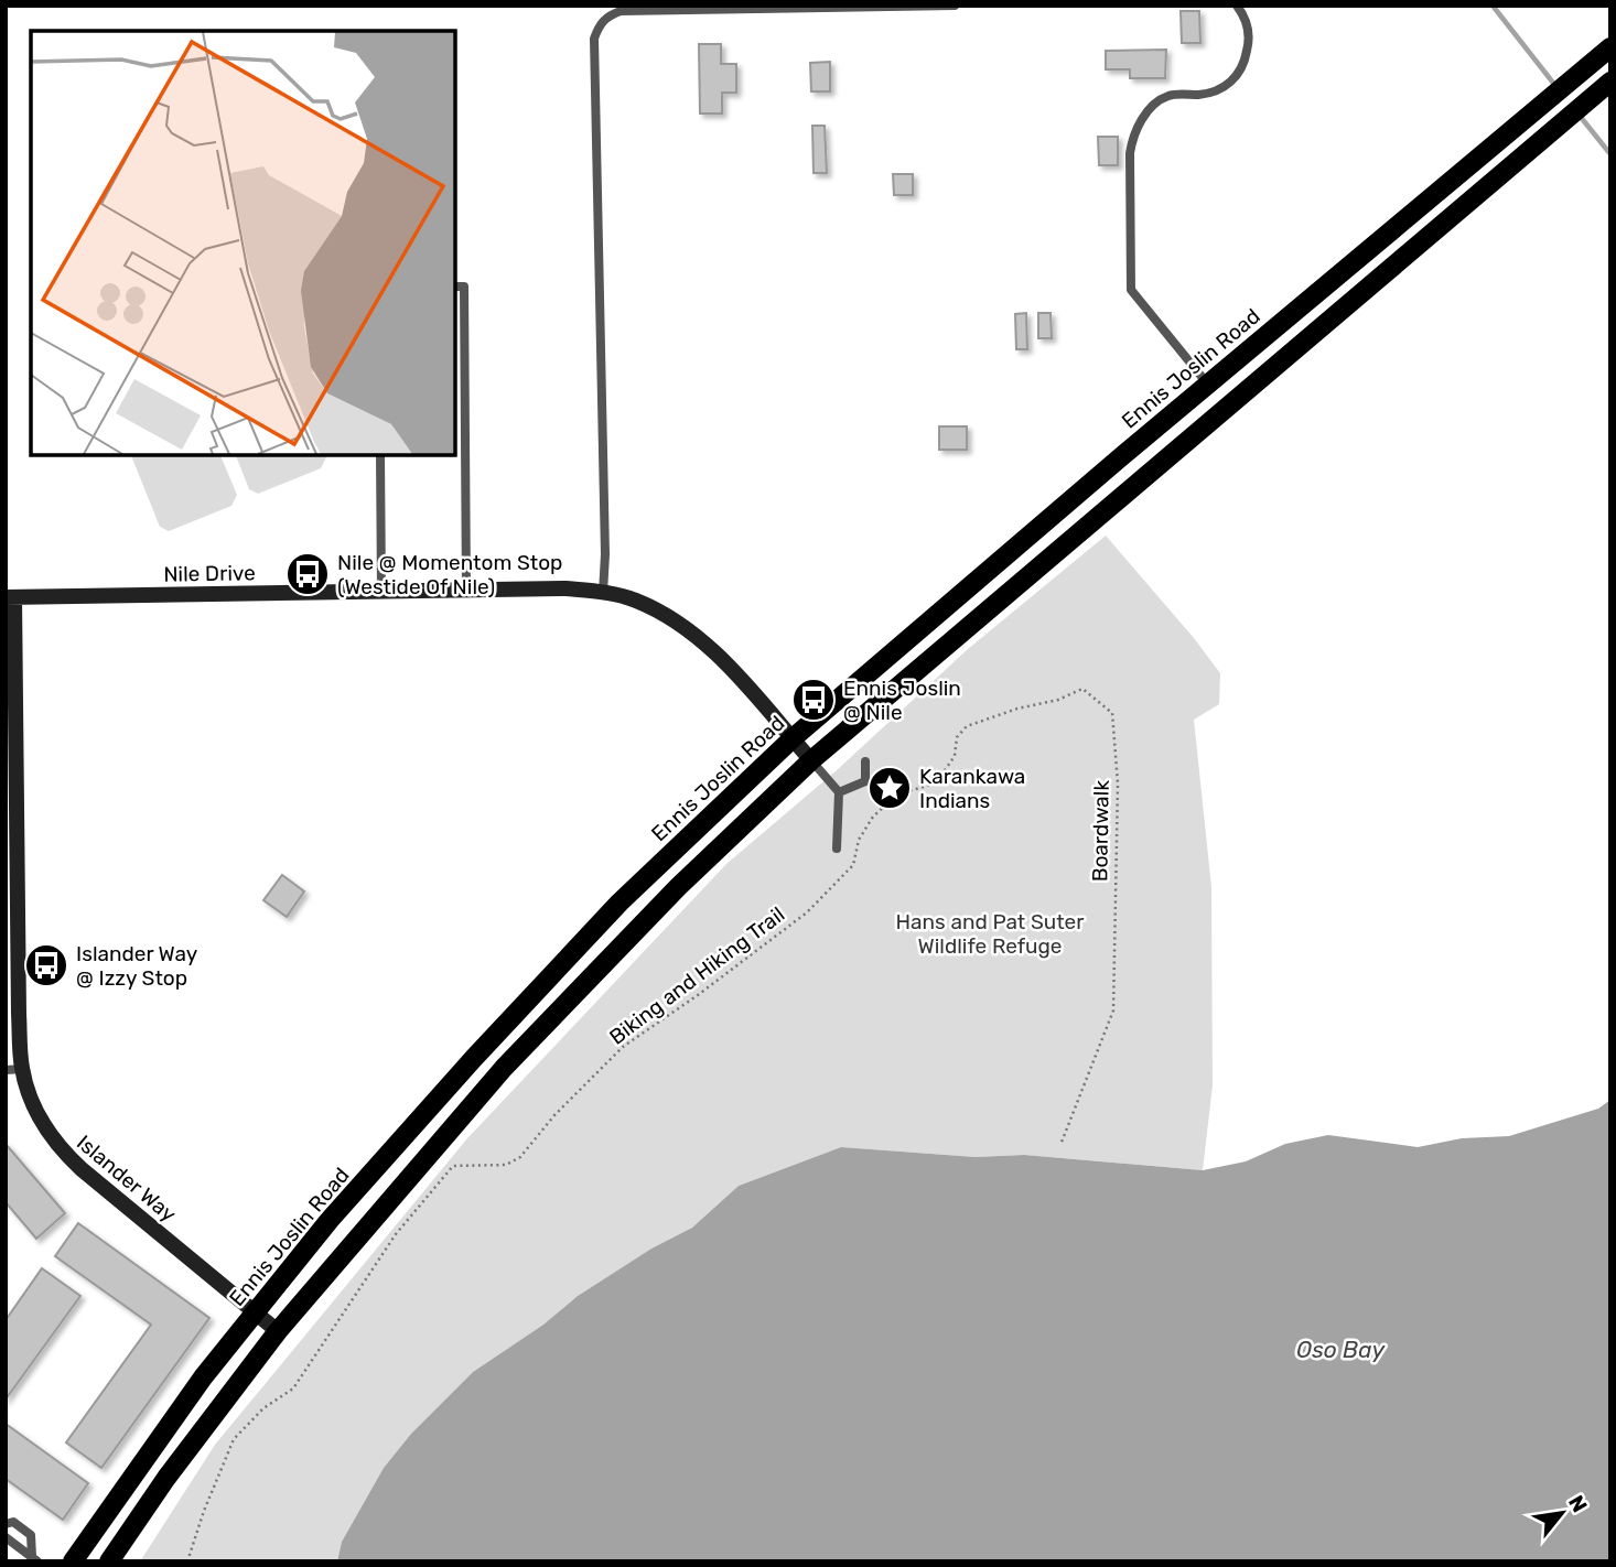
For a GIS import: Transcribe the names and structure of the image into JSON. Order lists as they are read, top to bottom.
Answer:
{
  "streets": {
    "main road": ["Ennis Joslin Road", "Nile Drive", "Islander Way"],
    "path": ["Boardwalk", "Biking and Hiking Trail"]
  },
  "crossings": [
    ["Ennis Joslin Road", "Nile Drive"],
    ["Ennis Joslin Road", "Islander Way"],
    ["Nile Drive", "Islander Way"],
    ["Boardwalk", "Biking and Hiking Trail"]
  ],
  "water": ["Oso Bay"],
  "parks": ["Hans and Pat Suter Wildlife Refuge"],
  "places": {
    "bus stop": ["Nile @ Momentom Stop (Westide Of Nile)", "Ennis Joslin @ Nile", "Islander Way @ Izzy Stop"],
    "place": ["Karankawa Indians"]
  },
  "north": "top right"
}
